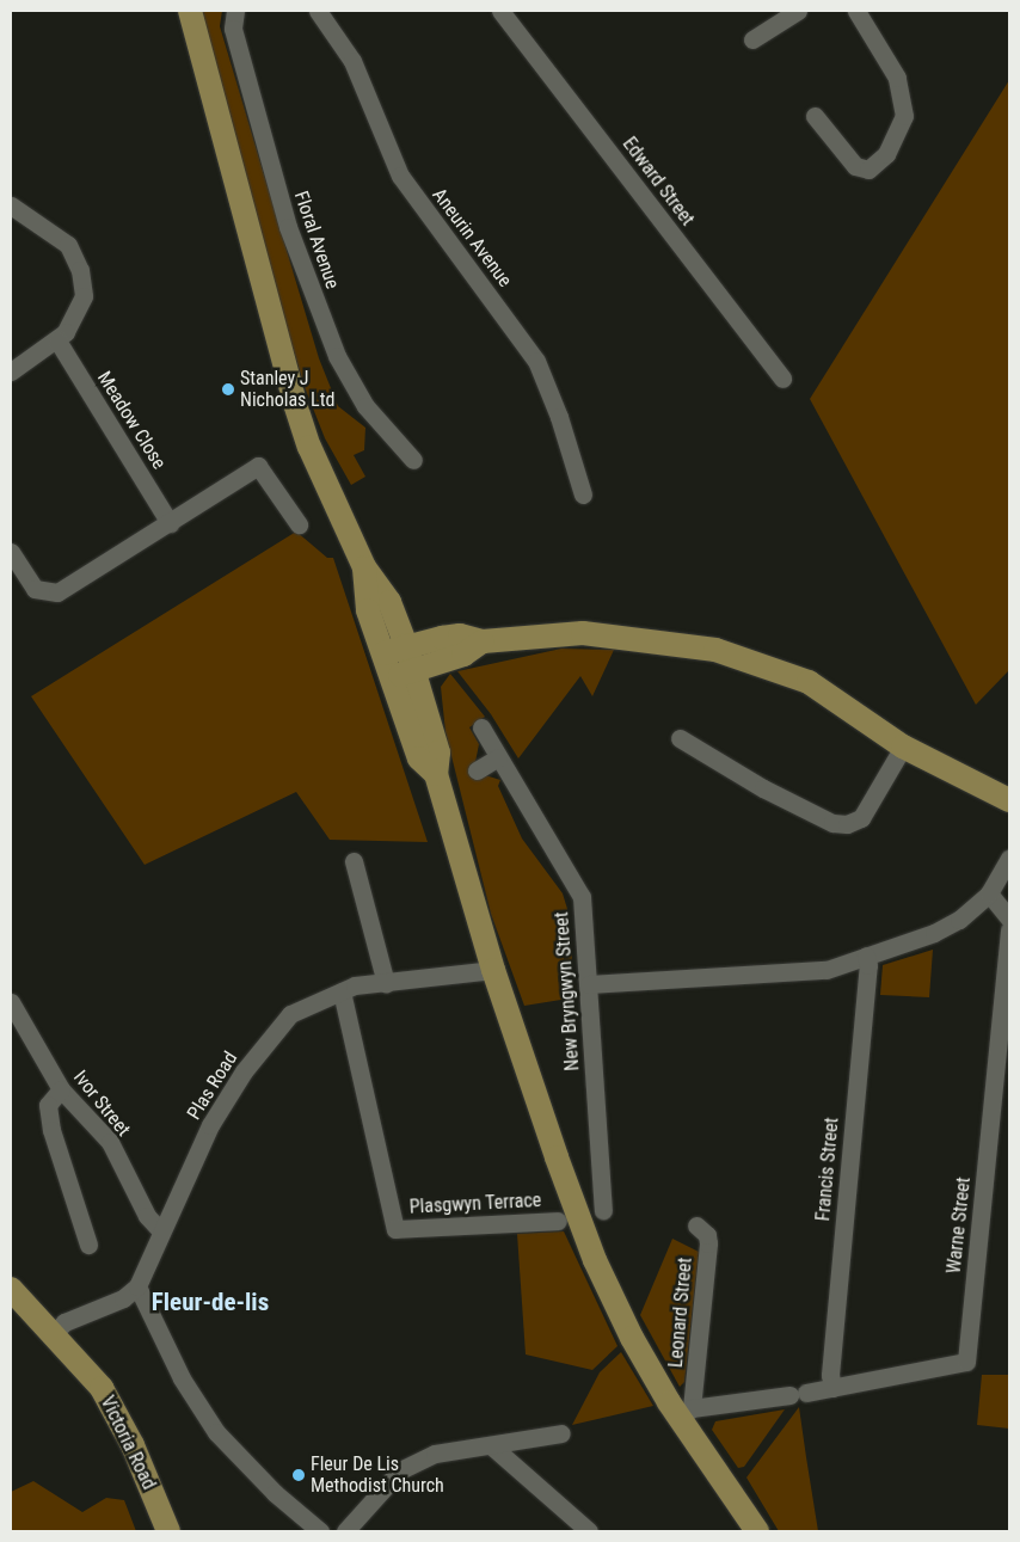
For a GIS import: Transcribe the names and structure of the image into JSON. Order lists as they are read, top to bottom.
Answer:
{
  "streets": {
    "main road": ["Victoria Road"],
    "street": [
      "Edward Street",
      "Aneurin Avenue",
      "Floral Avenue",
      "Meadow Close",
      "New Bryngwyn Street",
      "Plas Road",
      "Ivor Street",
      "Francis Street",
      "Plasgwyn Terrace",
      "Warne Street",
      "Leonard Street"
    ]
  },
  "crossings": [
    ["Plas Road", "Ivor Street"],
    ["Plas Road", "Plasgwyn Terrace"],
    ["Francis Street", "Warne Street"],
    ["Warne Street", "Leonard Street"]
  ],
  "districts": ["Fleur-de-lis"],
  "places": ["Stanley J Nicholas Ltd", "Fleur De Lis Methodist Church"]
}
